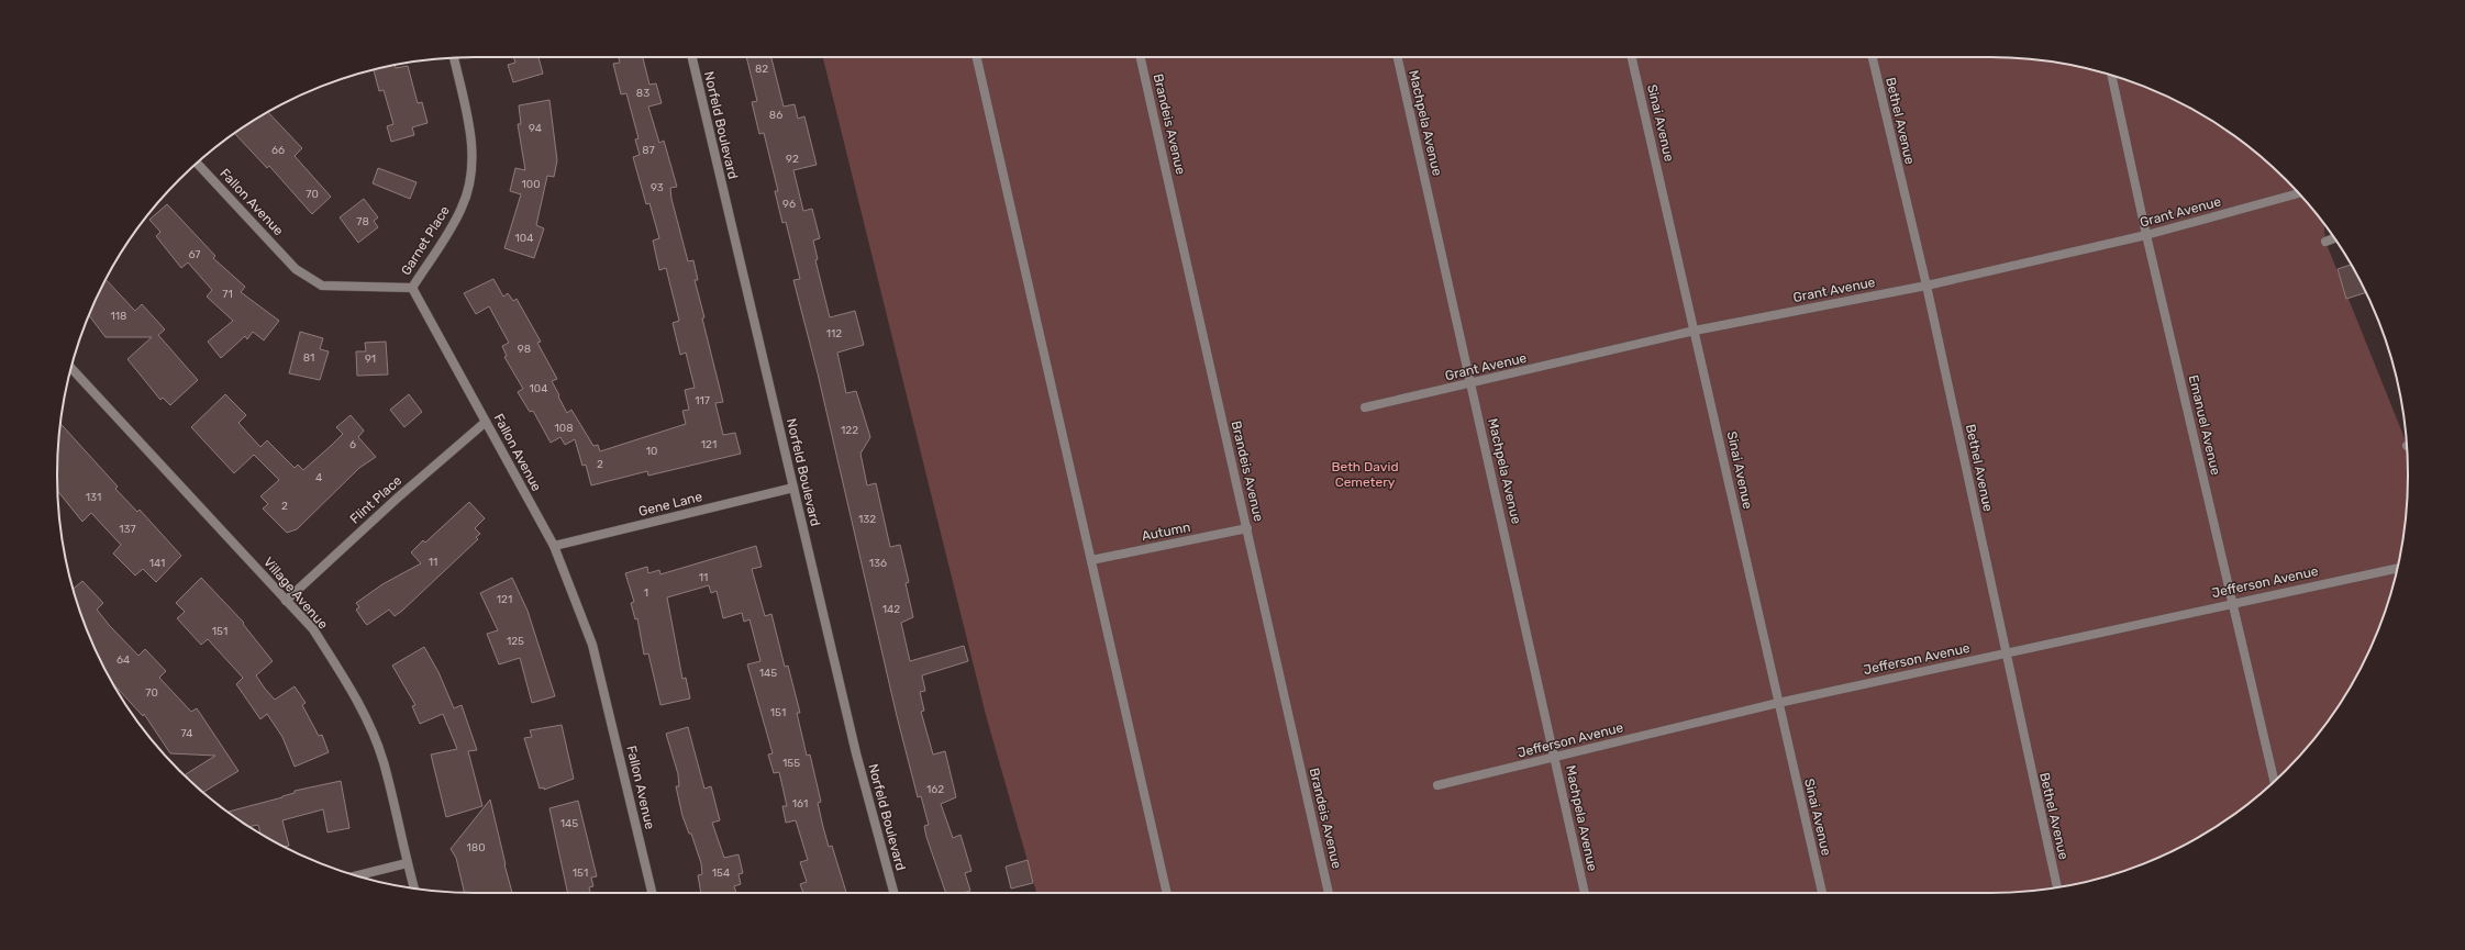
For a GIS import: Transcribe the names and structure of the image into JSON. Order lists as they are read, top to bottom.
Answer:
{
  "streets": {
    "street": [
      "Bethel Avenue",
      "Machpela Avenue",
      "Sinai Avenue",
      "Brandeis Avenue",
      "Norfeld Boulevard",
      "Fallon Avenue",
      "Grant Avenue",
      "Garnet Place",
      "Emanuel Avenue",
      "Flint Place",
      "Gene Lane",
      "Autumn",
      "Jefferson Avenue",
      "Village Avenue"
    ]
  },
  "crossings": [
    ["Bethel Avenue", "Grant Avenue"],
    ["Bethel Avenue", "Jefferson Avenue"],
    ["Machpela Avenue", "Grant Avenue"],
    ["Machpela Avenue", "Jefferson Avenue"],
    ["Sinai Avenue", "Grant Avenue"],
    ["Sinai Avenue", "Jefferson Avenue"],
    ["Brandeis Avenue", "Autumn"],
    ["Norfeld Boulevard", "Gene Lane"],
    ["Fallon Avenue", "Garnet Place"],
    ["Fallon Avenue", "Flint Place"],
    ["Fallon Avenue", "Gene Lane"],
    ["Grant Avenue", "Emanuel Avenue"],
    ["Emanuel Avenue", "Jefferson Avenue"],
    ["Flint Place", "Village Avenue"]
  ],
  "parks": ["Beth David Cemetery"],
  "house_numbers": [
    "82",
    "83",
    "86",
    "94",
    "66",
    "87",
    "92",
    "100",
    "93",
    "70",
    "96",
    "78",
    "104",
    "67",
    "71",
    "118",
    "112",
    "98",
    "81",
    "91",
    "104",
    "117",
    "108",
    "122",
    "6",
    "121",
    "10",
    "2",
    "4",
    "131",
    "2",
    "132",
    "137",
    "11",
    "141",
    "136",
    "11",
    "1",
    "121",
    "142",
    "151",
    "125",
    "64",
    "145",
    "70",
    "151",
    "74",
    "155",
    "162",
    "161",
    "145",
    "180",
    "151",
    "154"
  ]
}
